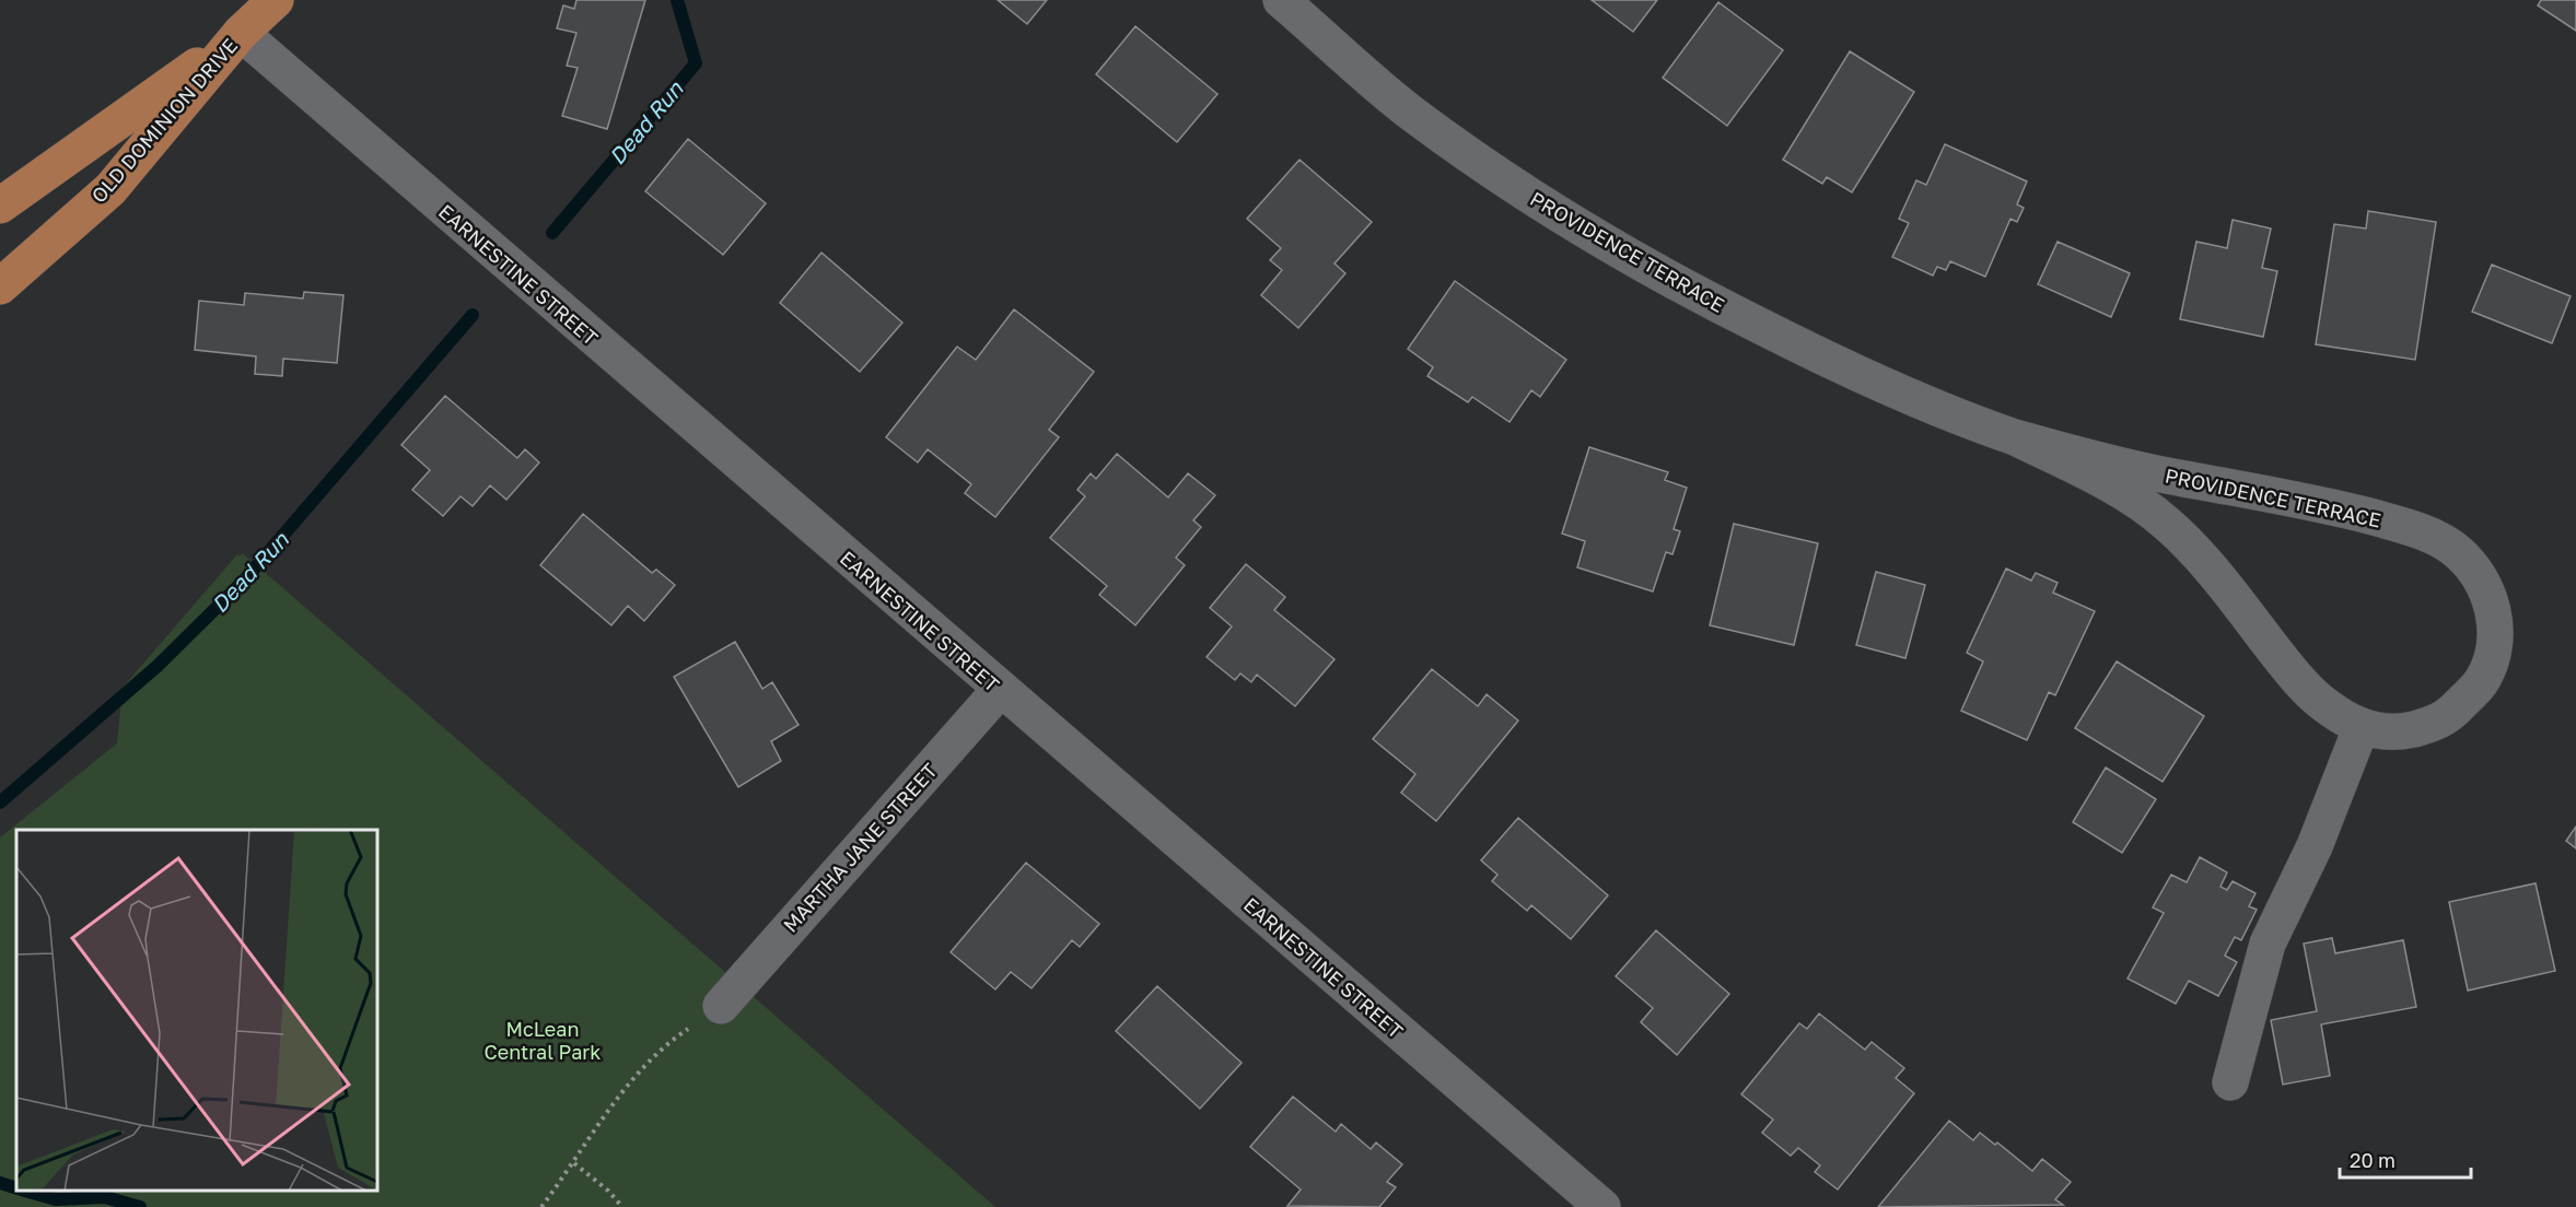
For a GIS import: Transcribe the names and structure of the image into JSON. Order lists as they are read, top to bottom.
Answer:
{
  "streets": {
    "main road": ["OLD DOMINION DRIVE"],
    "street": ["PROVIDENCE TERRACE", "EARNESTINE STREET", "MARTHA JANE STREET"]
  },
  "crossings": [
    ["OLD DOMINION DRIVE", "EARNESTINE STREET"],
    ["EARNESTINE STREET", "MARTHA JANE STREET"]
  ],
  "water": ["Dead Run"],
  "parks": ["McLean Central Park"],
  "scale_bar": "20 m"
}
